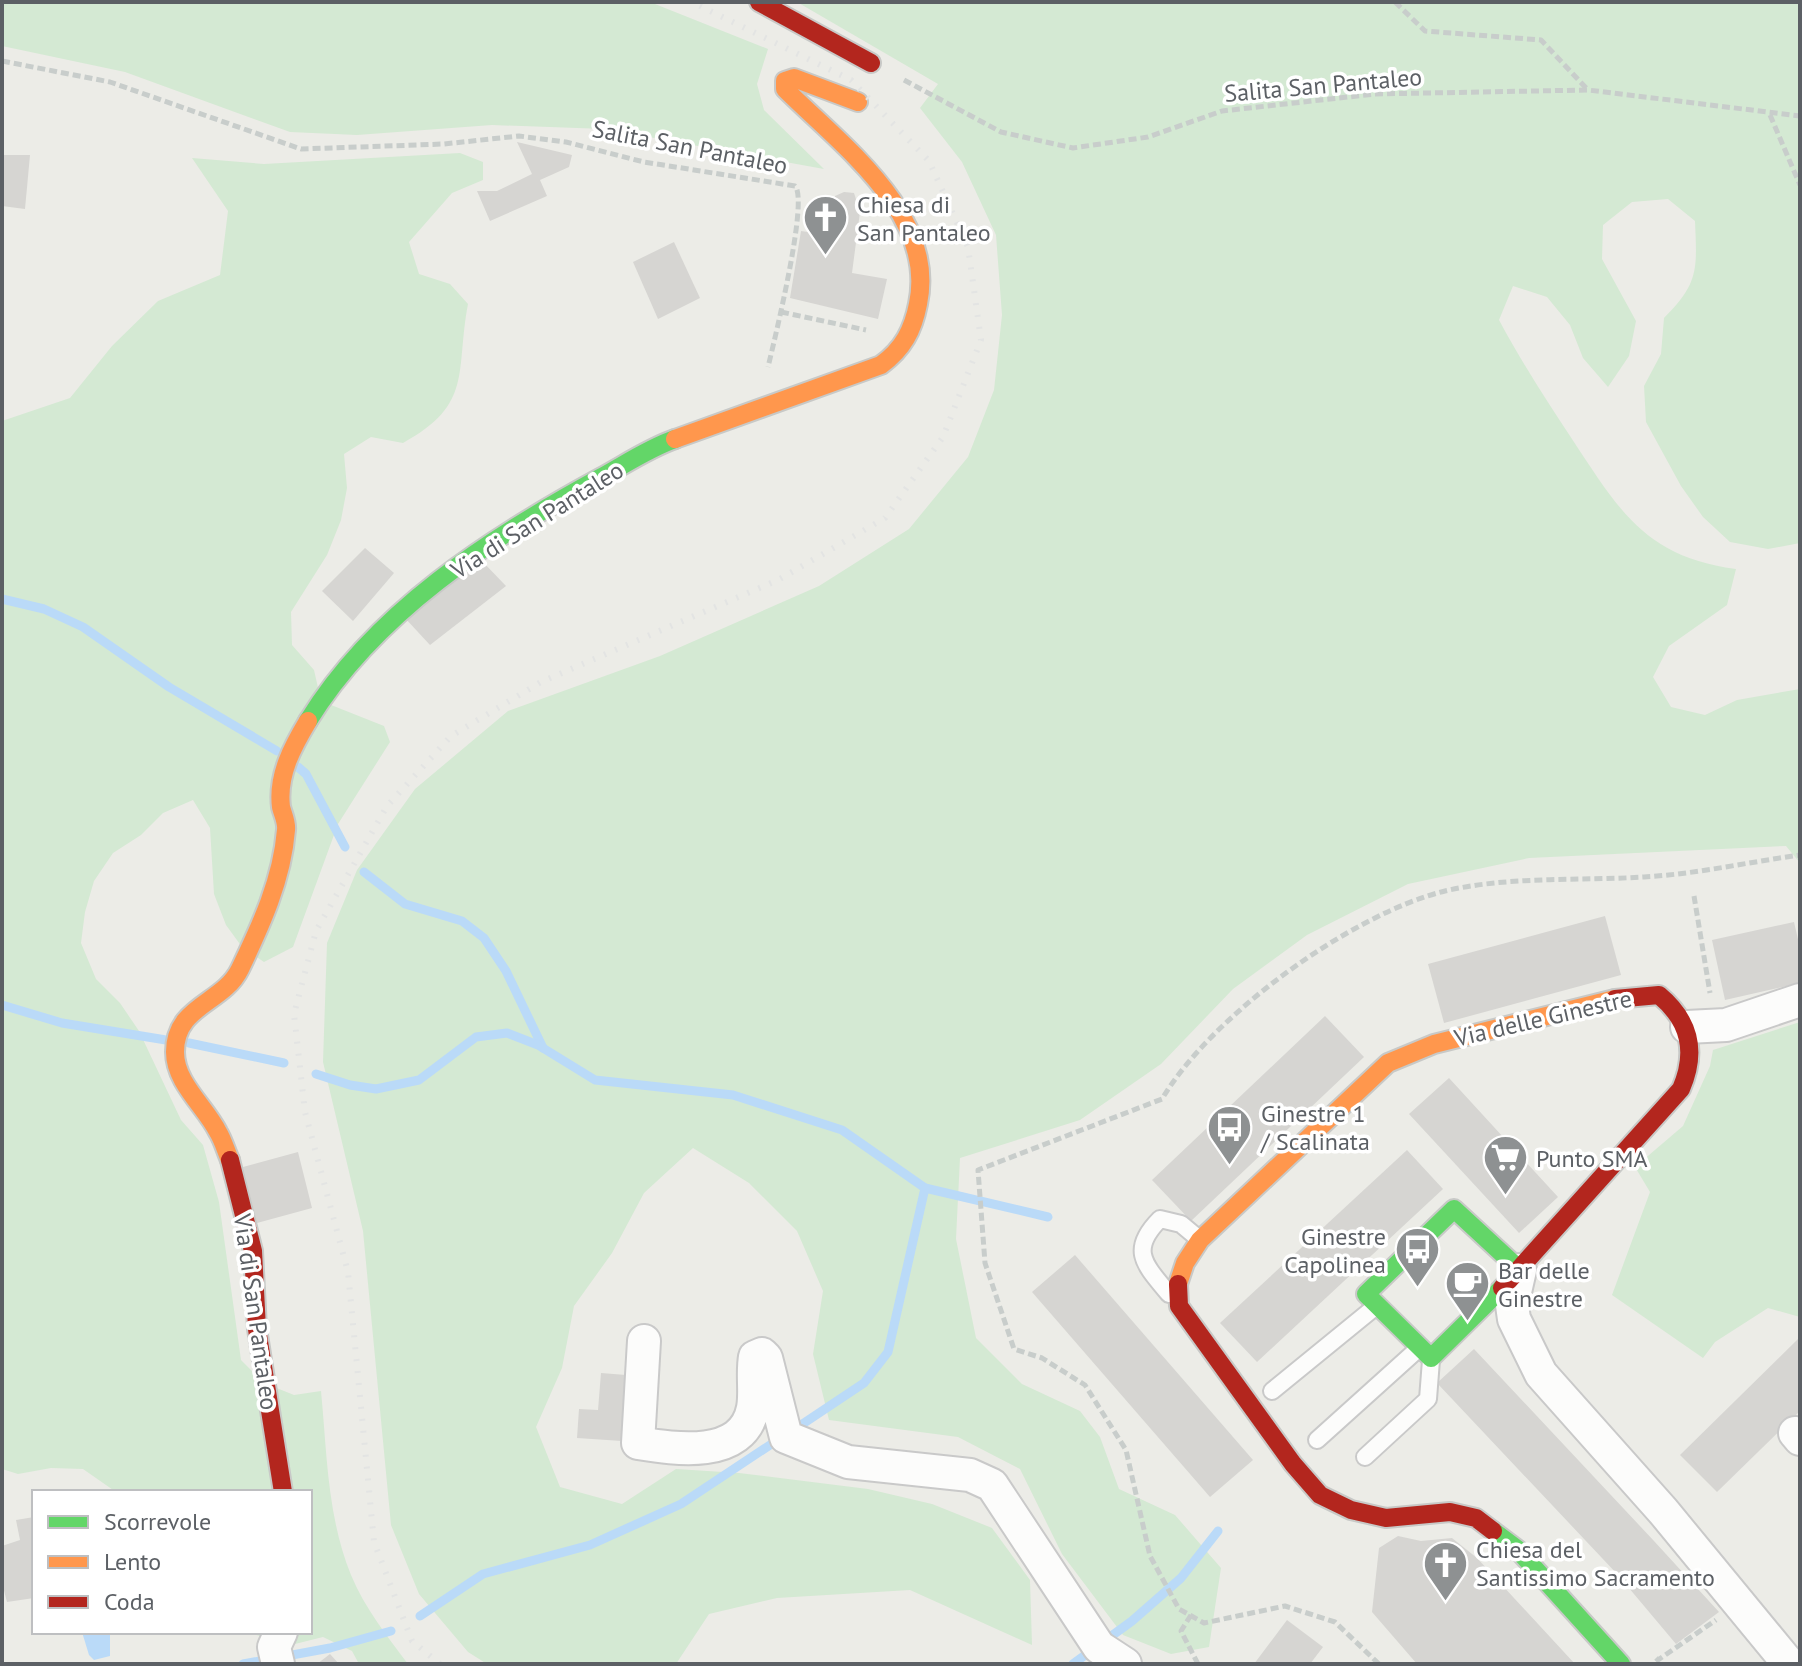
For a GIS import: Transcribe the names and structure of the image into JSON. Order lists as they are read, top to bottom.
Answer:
{
  "streets": {
    "street": ["Via di San Pantaleo", "Via delle Ginestre"],
    "path": ["Salita San Pantaleo"]
  },
  "places": {
    "church": ["Chiesa di San Pantaleo", "Chiesa del Santissimo Sacramento"],
    "bus stop": ["Ginestre 1 / Scalinata", "Ginestre Capolinea"],
    "supermarket": ["Punto SMA"],
    "cafe": ["Bar delle Ginestre"]
  },
  "legend": ["Scorrevole", "Lento", "Coda"]
}
